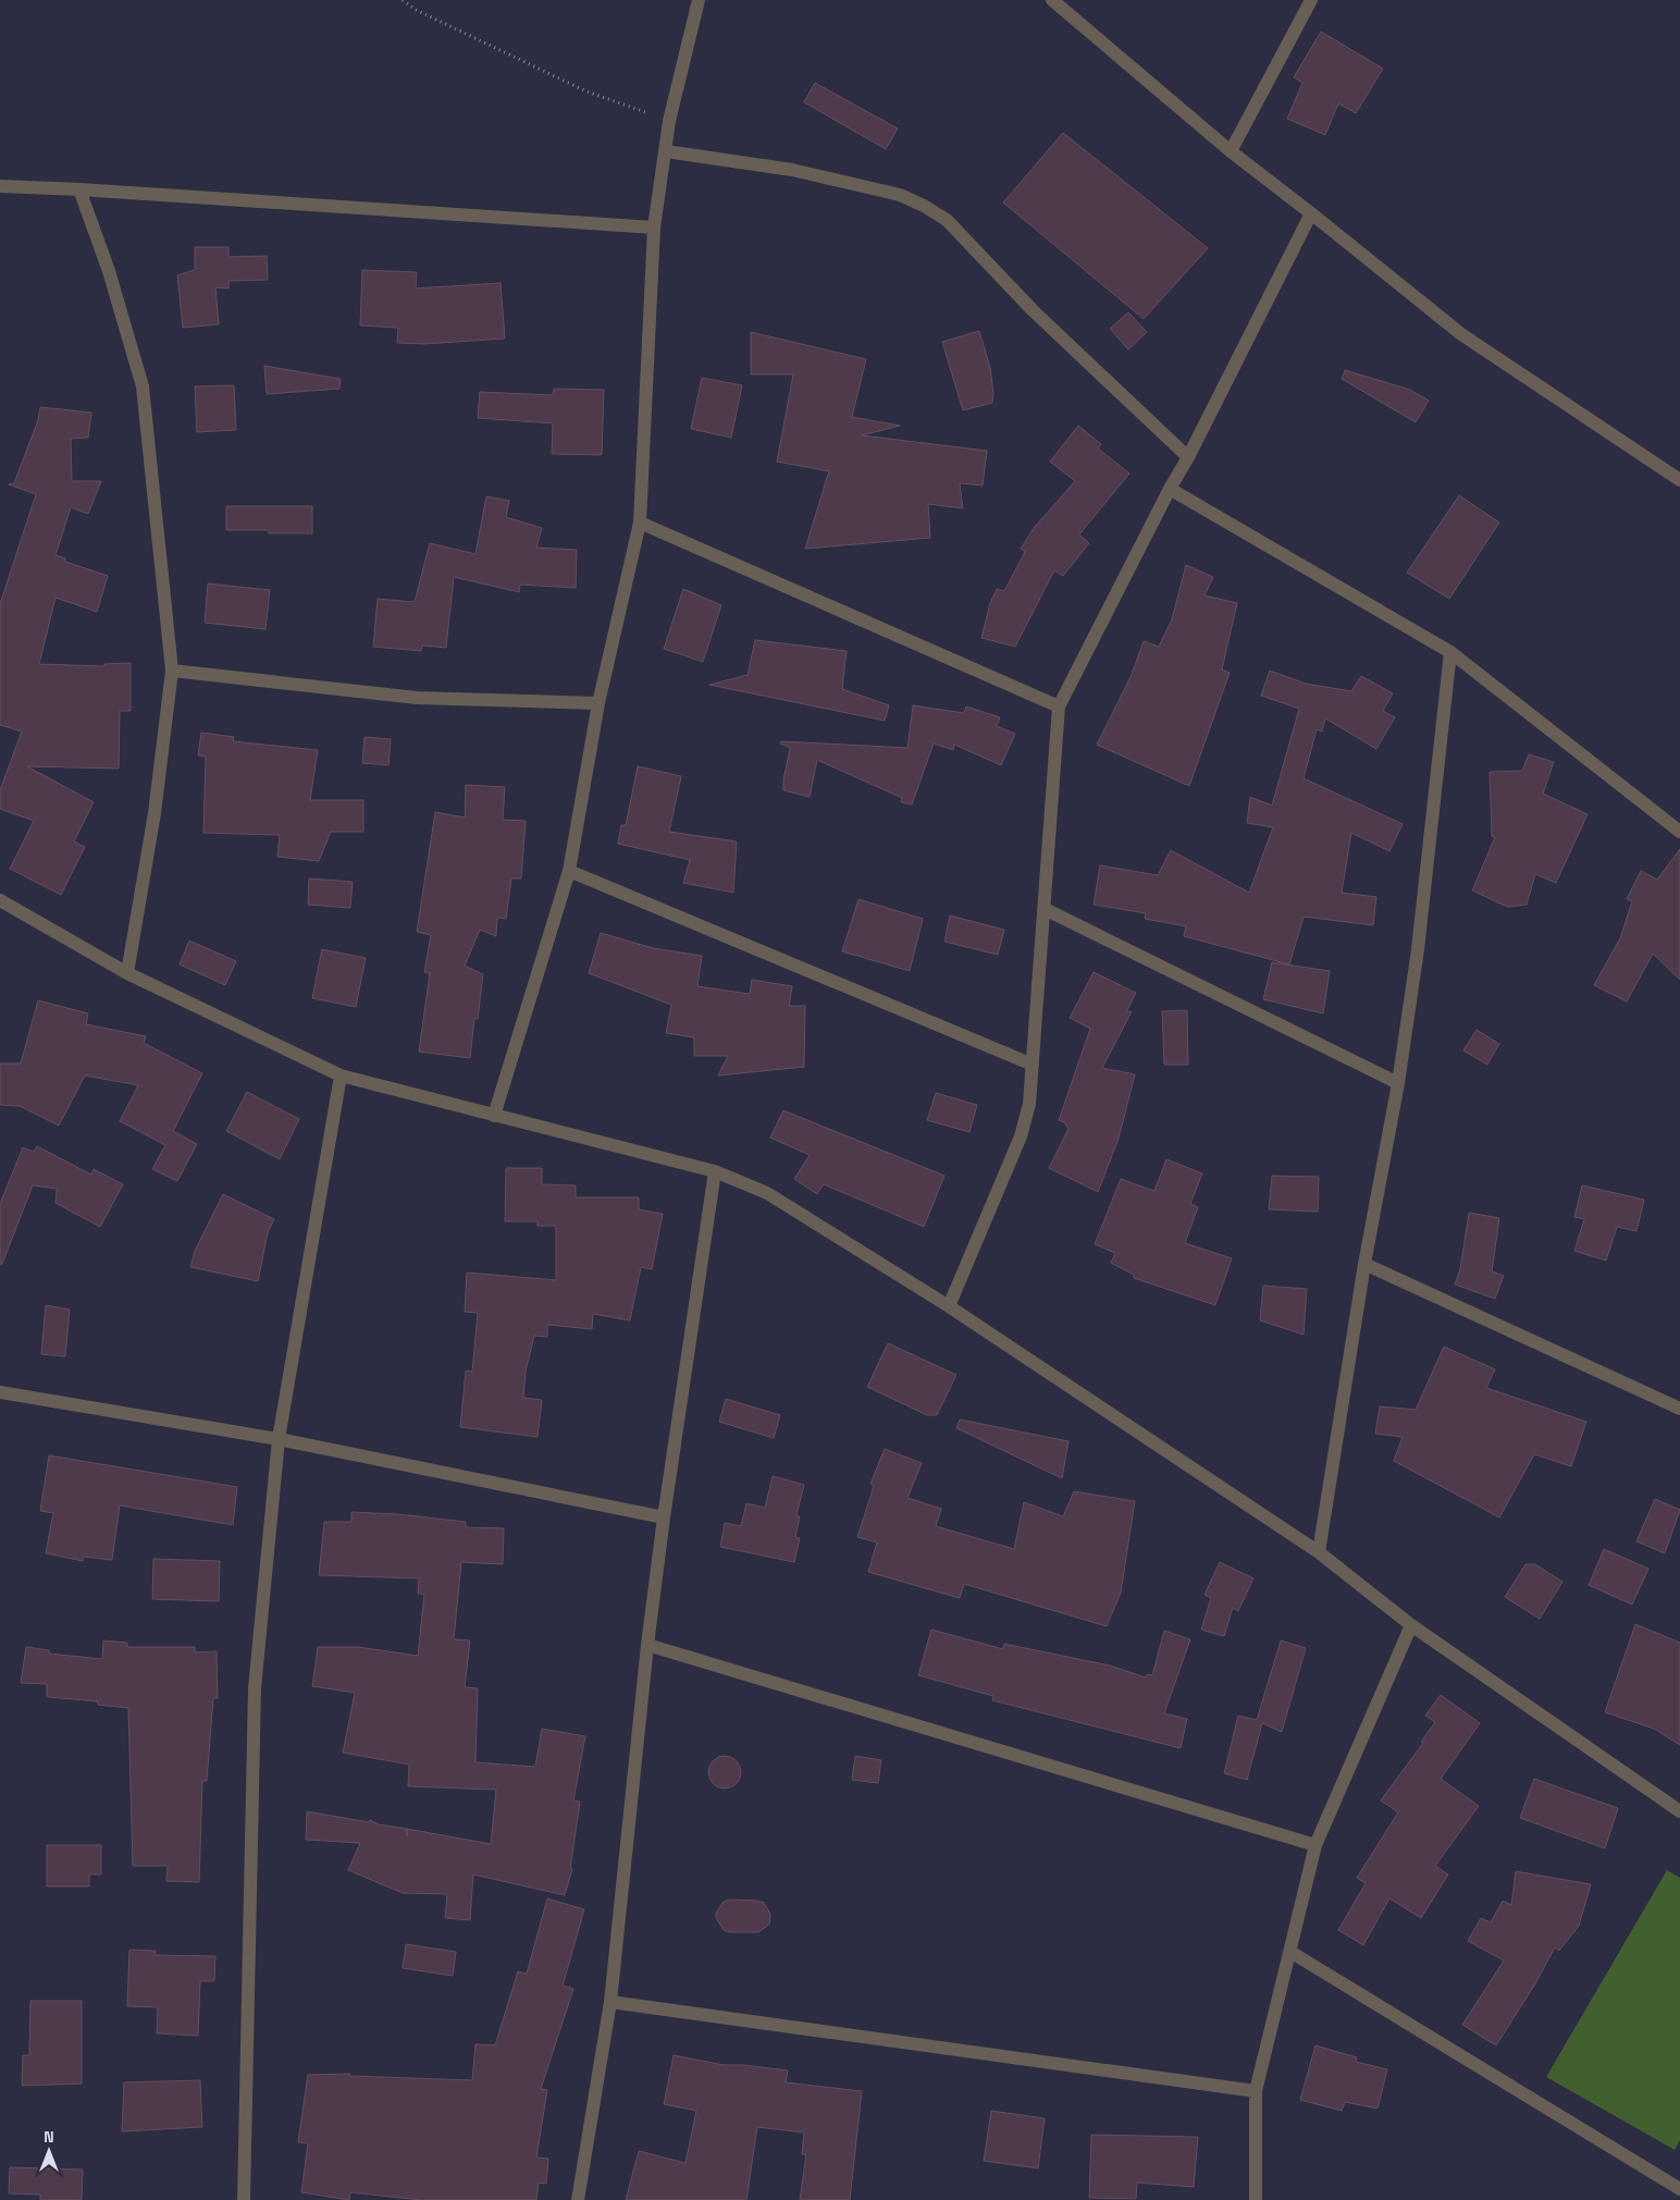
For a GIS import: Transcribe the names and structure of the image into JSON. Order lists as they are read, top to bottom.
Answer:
{
  "north": "top"
}
